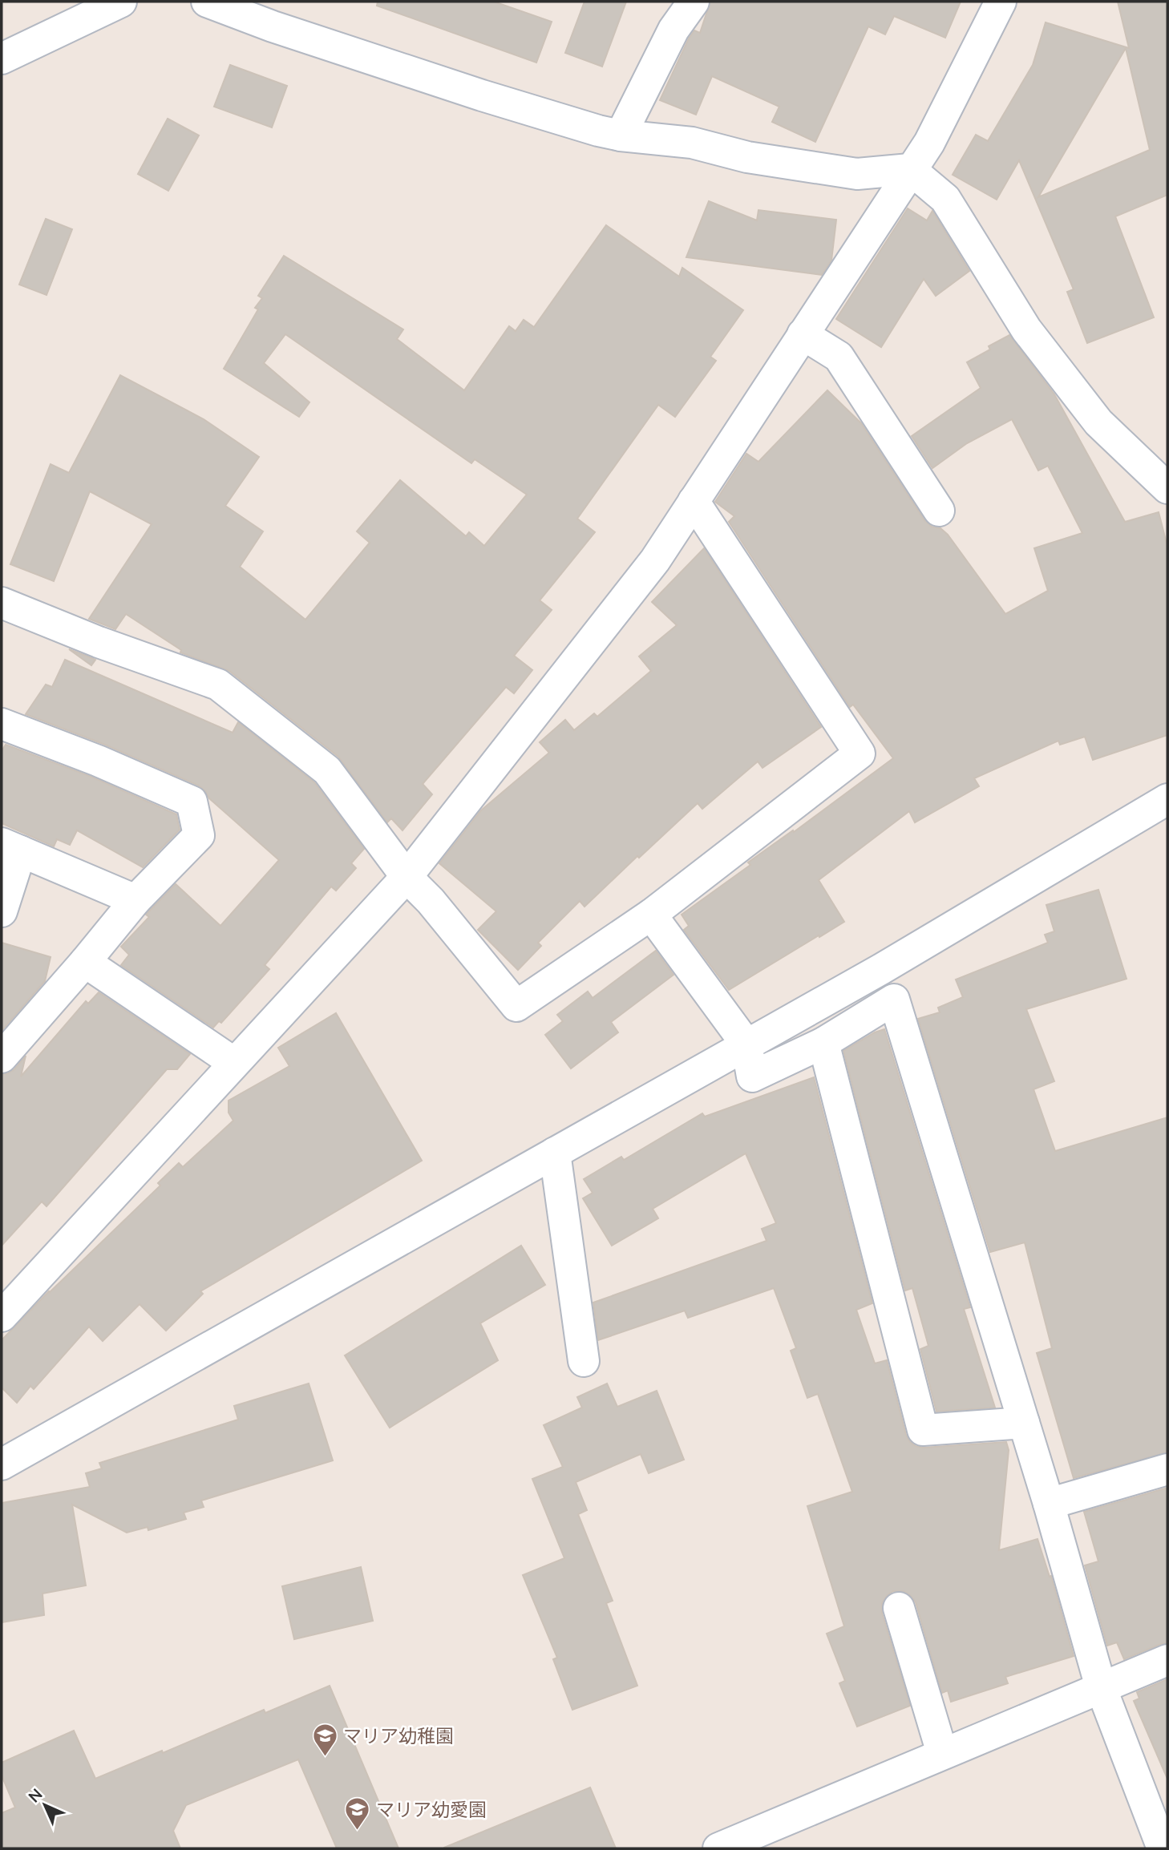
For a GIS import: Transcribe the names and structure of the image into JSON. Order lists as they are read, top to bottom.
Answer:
{
  "places": {
    "school or university": ["マリア幼稚園", "マリア幼愛園"]
  },
  "north": "top left"
}
